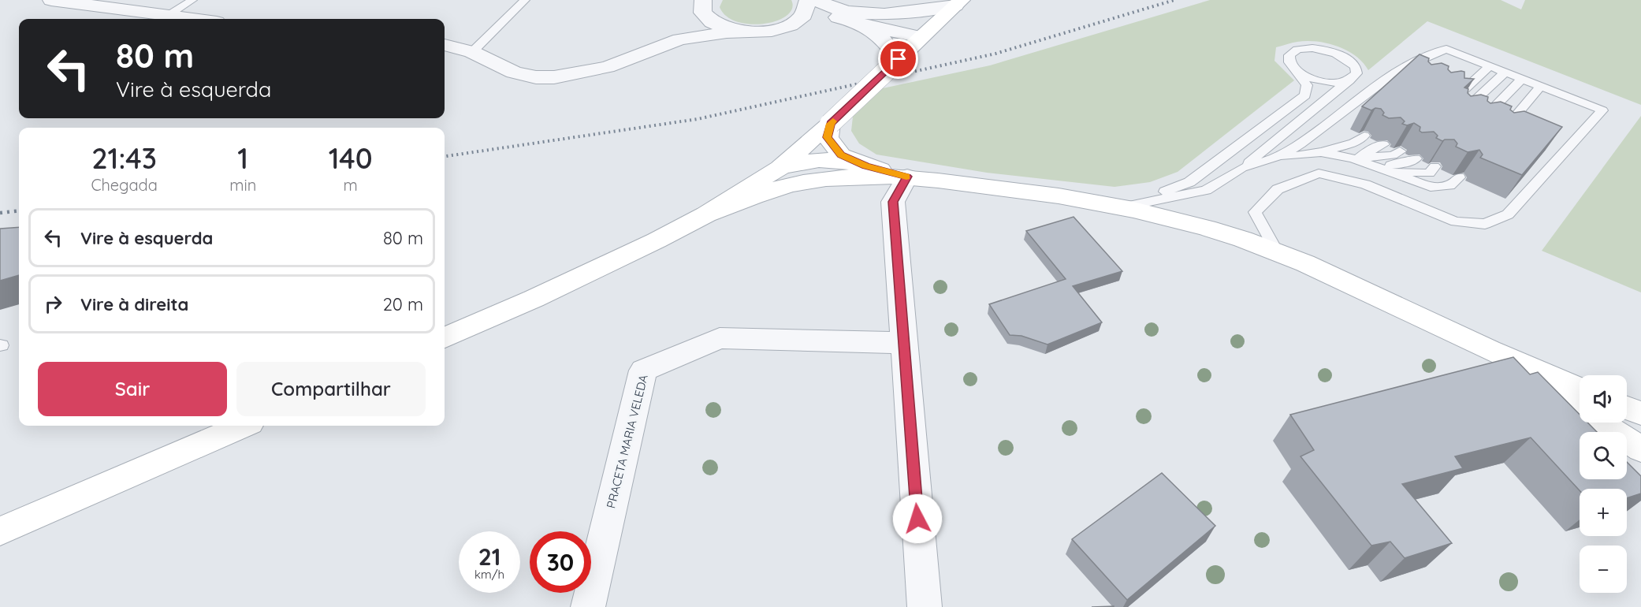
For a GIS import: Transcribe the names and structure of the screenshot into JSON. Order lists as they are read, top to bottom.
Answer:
{
  "streets": {
    "street": ["PRACETA MARIA VELEDA"]
  },
  "page": {
    "turn": ["80 m", "Vire à esquerda"],
    "eta": [
      "21:43",
      "Chegada",
      "1",
      "min",
      "140",
      "m"
    ],
    "list": [
      {
        "name": "Vire à esquerda",
        "value": "80 m"
      },
      {
        "name": "Vire à direita",
        "value": "20 m"
      }
    ],
    "buttons": ["Sair", "Compartilhar"],
    "map_buttons": ["+", "−"],
    "speed": "21 km/h",
    "limit": "30"
  }
}
